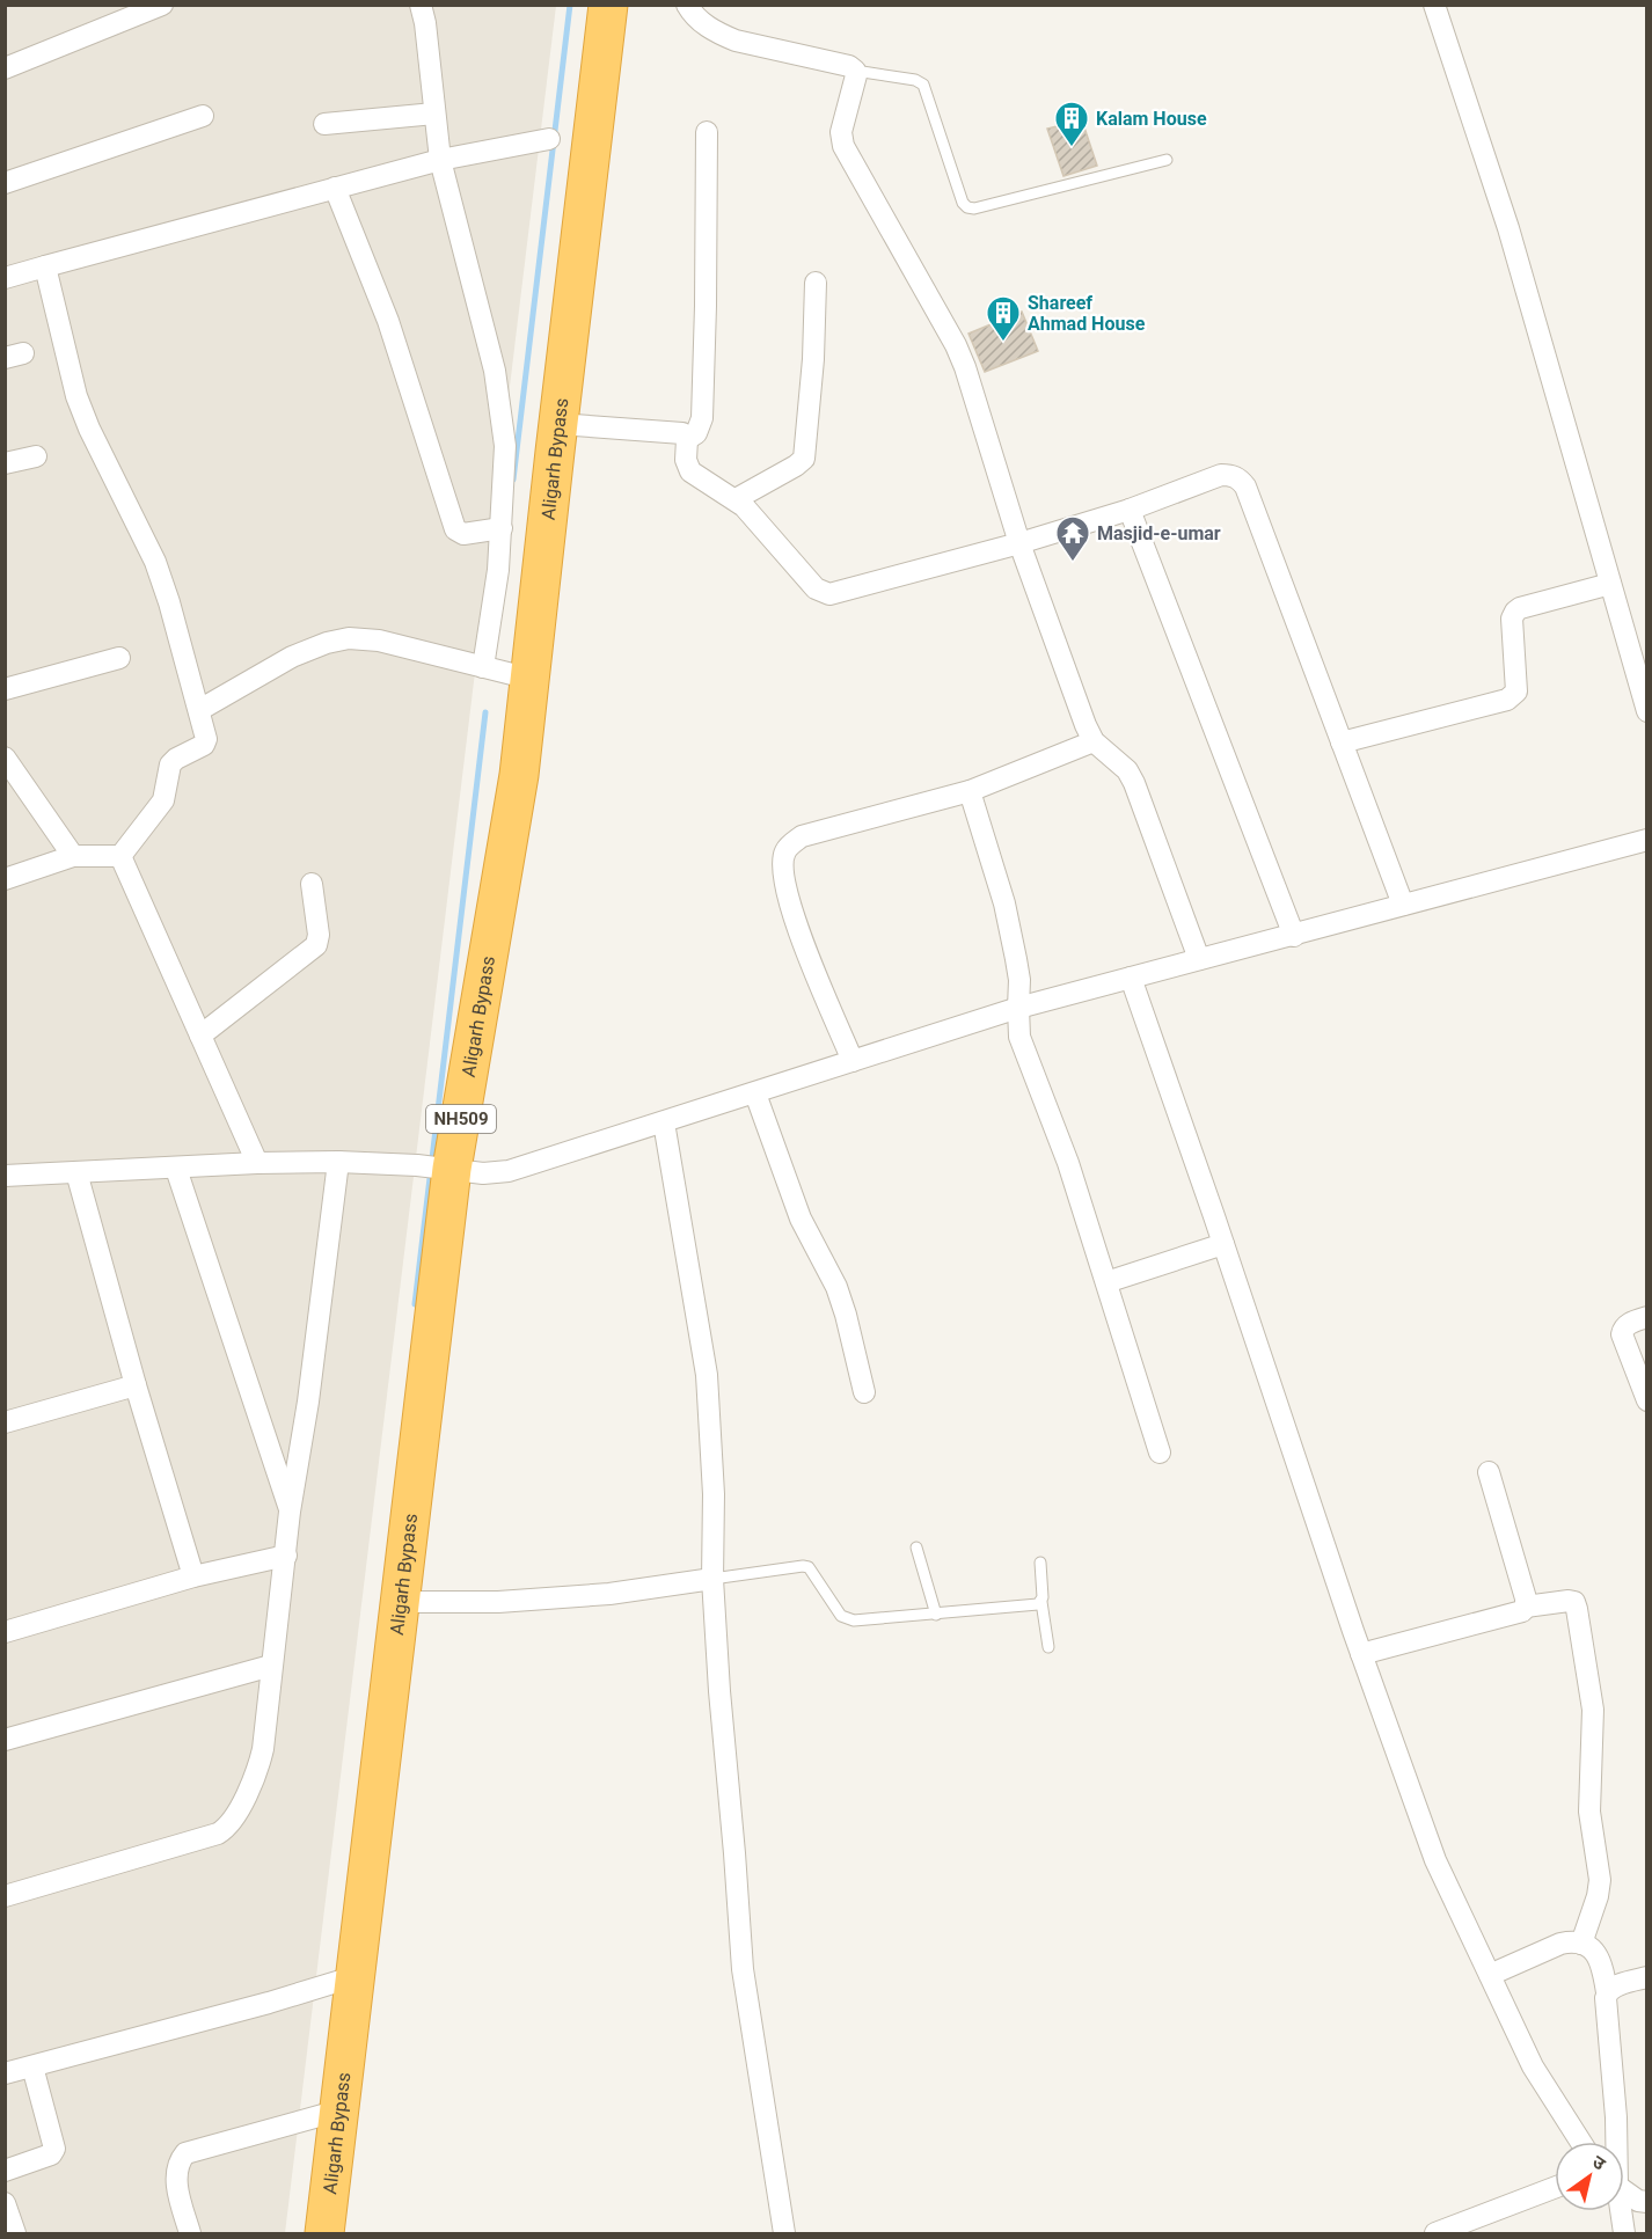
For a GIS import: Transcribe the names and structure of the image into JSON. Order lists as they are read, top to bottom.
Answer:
{
  "streets": {
    "highway": ["Aligarh Bypass", "NH509"]
  },
  "places": {
    "building": ["Kalam House", "Shareef Ahmad House"],
    "temple": ["Masjid-e-umar"]
  },
  "north": "top right"
}
